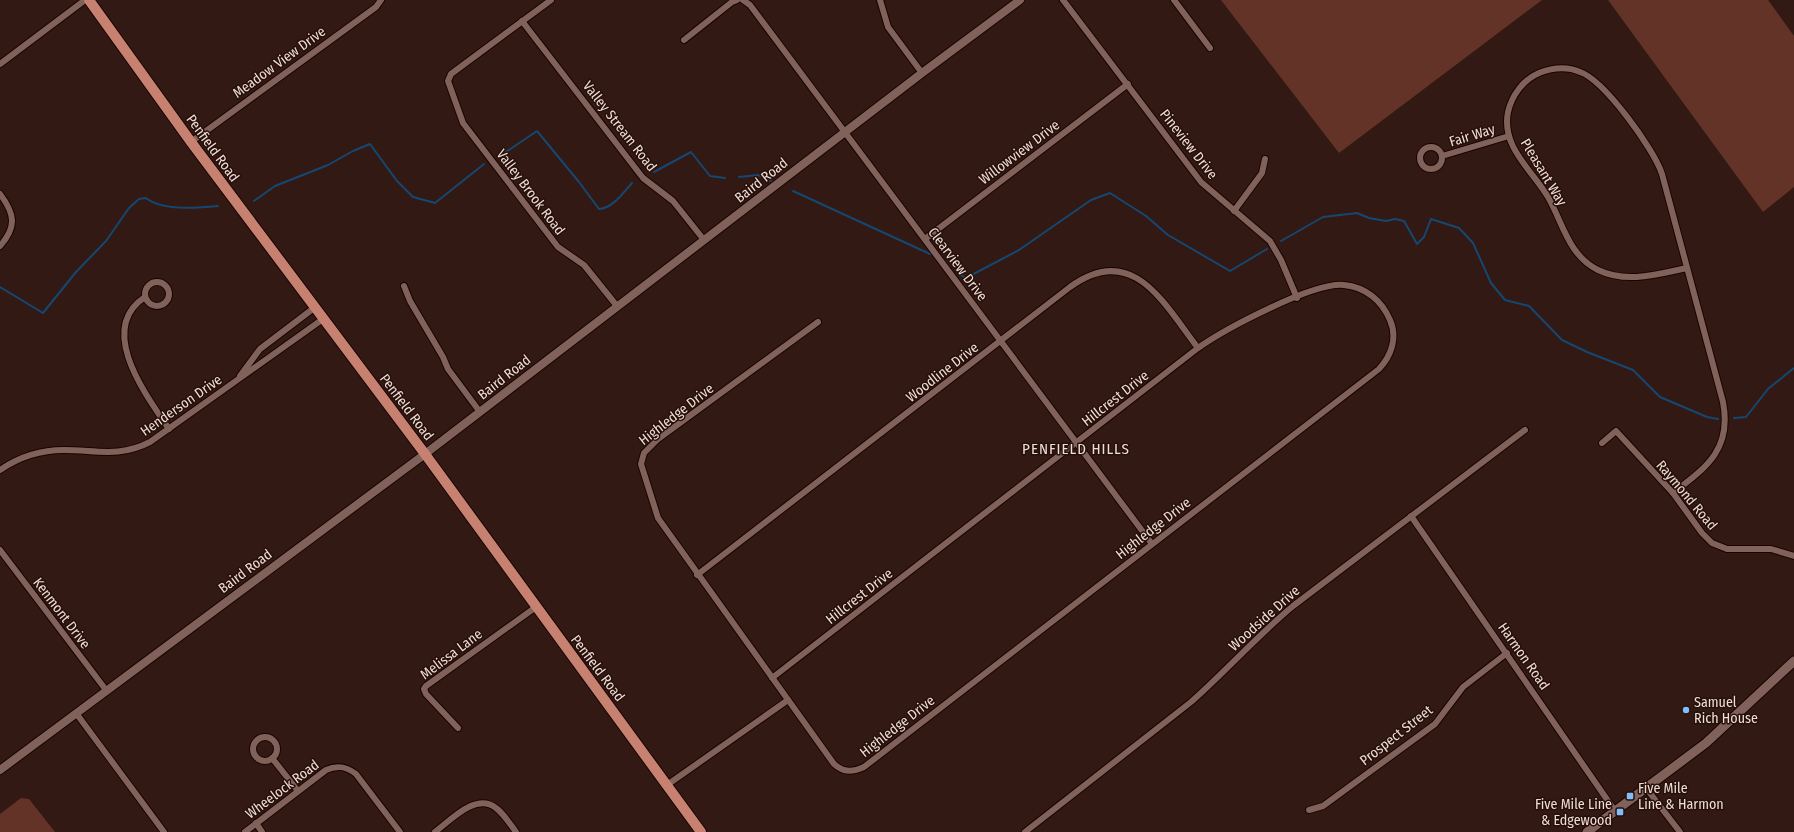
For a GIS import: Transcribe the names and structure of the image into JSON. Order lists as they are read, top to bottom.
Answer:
{
  "streets": {
    "main road": ["Penfield Road"],
    "street": [
      "Meadow View Drive",
      "Valley Stream Road",
      "Fair Way",
      "Pineview Drive",
      "Willowview Drive",
      "Pleasant Way",
      "Baird Road",
      "Valley Brook Road",
      "Clearview Drive",
      "Woodline Drive",
      "Hillcrest Drive",
      "Henderson Drive",
      "Highledge Drive",
      "Raymond Road",
      "Kenmont Drive",
      "Woodside Drive",
      "Melissa Lane",
      "Harmon Road",
      "Prospect Street",
      "Wheelock Road"
    ]
  },
  "crossings": [
    ["Meadow View Drive", "Penfield Road"],
    ["Valley Stream Road", "Baird Road"],
    ["Valley Stream Road", "Valley Brook Road"],
    ["Fair Way", "Pleasant Way"],
    ["Pineview Drive", "Willowview Drive"],
    ["Pineview Drive", "Hillcrest Drive"],
    ["Penfield Road", "Baird Road"],
    ["Penfield Road", "Henderson Drive"],
    ["Penfield Road", "Melissa Lane"],
    ["Willowview Drive", "Clearview Drive"],
    ["Pleasant Way", "Raymond Road"],
    ["Baird Road", "Valley Brook Road"],
    ["Baird Road", "Clearview Drive"],
    ["Baird Road", "Kenmont Drive"],
    ["Clearview Drive", "Woodline Drive"],
    ["Clearview Drive", "Hillcrest Drive"],
    ["Clearview Drive", "Highledge Drive"],
    ["Woodline Drive", "Hillcrest Drive"],
    ["Woodline Drive", "Highledge Drive"],
    ["Hillcrest Drive", "Highledge Drive"],
    ["Woodside Drive", "Harmon Road"],
    ["Harmon Road", "Prospect Street"]
  ],
  "districts": ["PENFIELD HILLS"],
  "places": {
    "other": ["Samuel Rich House"],
    "transit": ["Five Mile Line & Harmon", "Five Mile Line & Edgewood"]
  }
}
